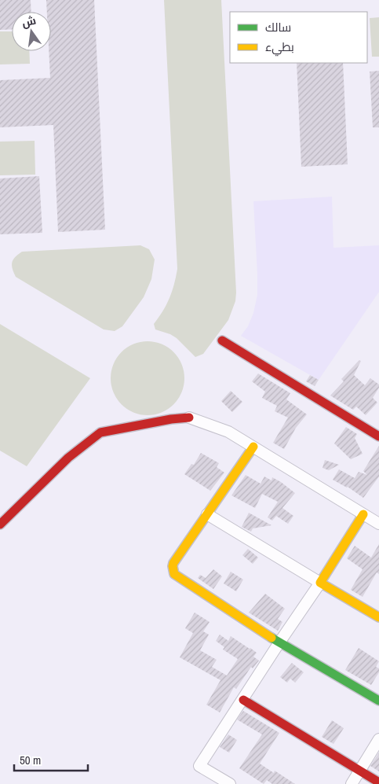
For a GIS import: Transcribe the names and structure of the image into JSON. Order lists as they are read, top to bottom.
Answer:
{
  "legend": ["سالك", "بطيء"],
  "scale_bar": "50 m",
  "north": "top"
}
